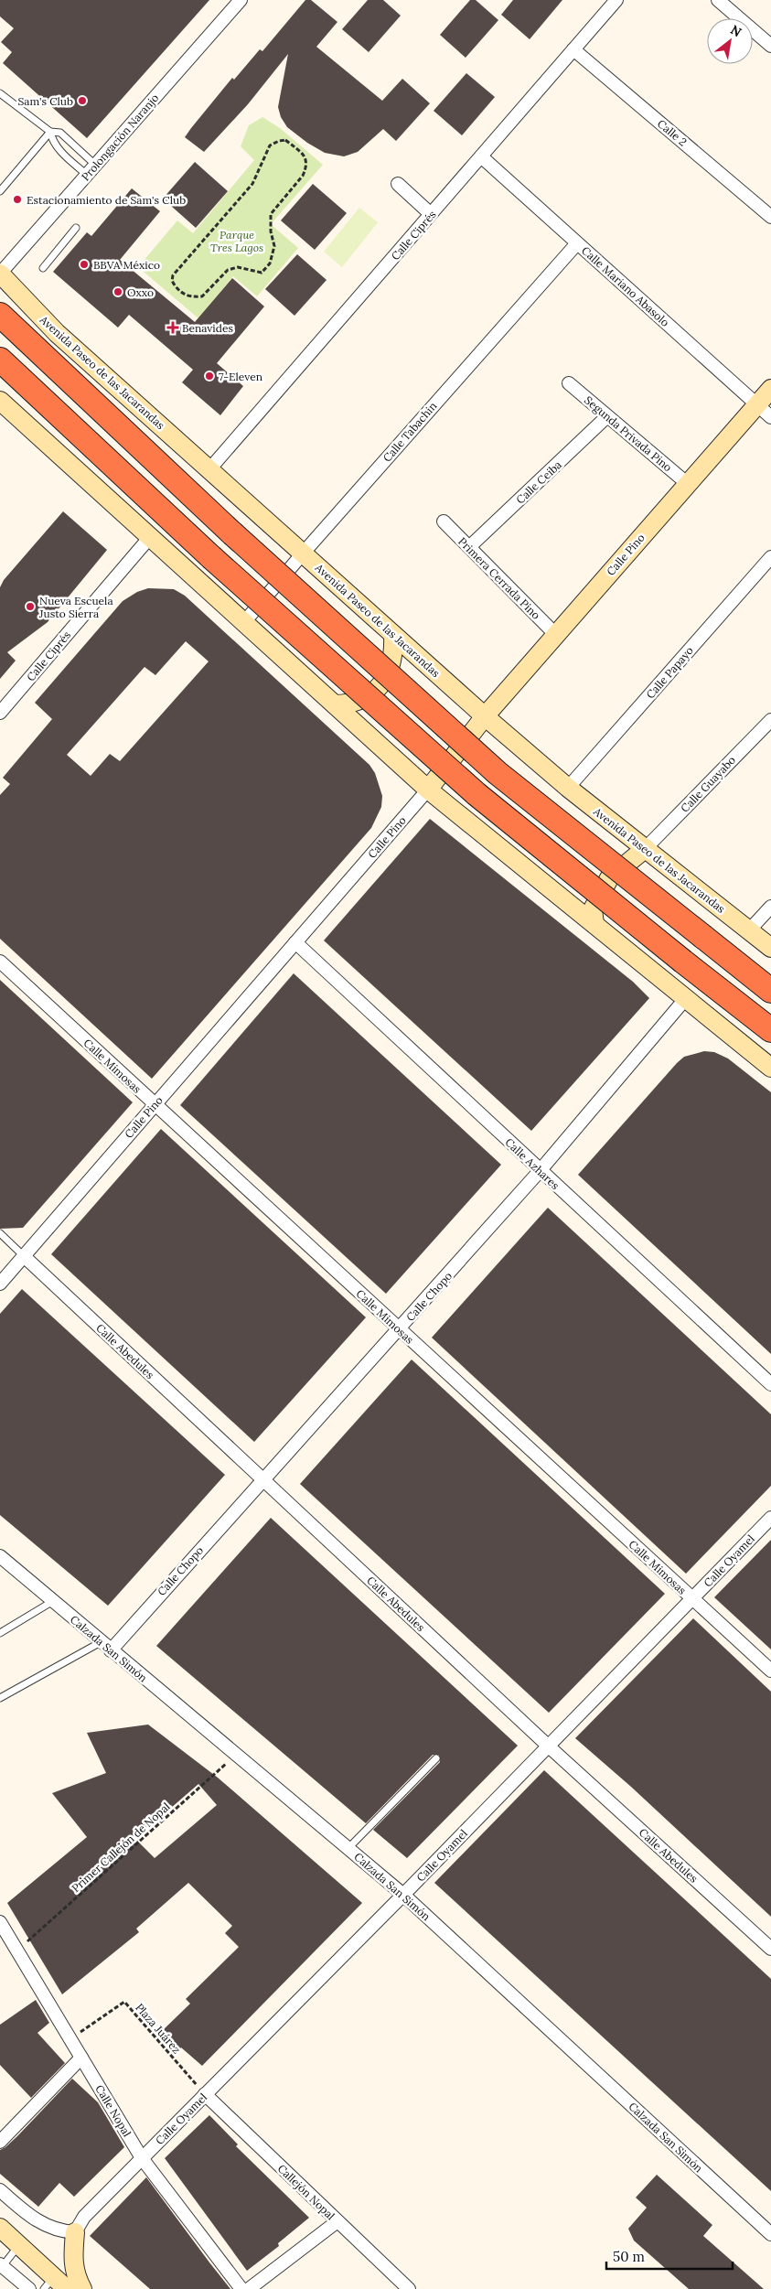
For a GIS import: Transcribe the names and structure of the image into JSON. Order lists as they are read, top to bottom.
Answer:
{
  "streets": {
    "main road": ["Avenida Paseo de las Jacarandas", "Calle Pino"],
    "street": [
      "Calle 2",
      "Prolongación Naranjo",
      "Calle Ciprés",
      "Calle Mariano Abasolo",
      "Calle Tabachin",
      "Segunda Privada Pino",
      "Calle Ceiba",
      "Primera Cerrada Pino",
      "Calle Papayo",
      "Calle Guayabo",
      "Calle Mimosas",
      "Calle Azhares",
      "Calle Chopo",
      "Calle Abedules",
      "Calle Oyamel",
      "Calzada San Simón",
      "Calle Nopal",
      "Callejón Nopal"
    ],
    "path": ["Primer Callejón de Nopal", "Plaza Juárez"]
  },
  "crossings": [
    ["Calle 2", "Calle Ciprés"],
    ["Prolongación Naranjo", "Avenida Paseo de las Jacarandas"],
    ["Calle Ciprés", "Calle Mariano Abasolo"],
    ["Calle Ciprés", "Avenida Paseo de las Jacarandas"],
    ["Calle Mariano Abasolo", "Calle Tabachin"],
    ["Calle Mariano Abasolo", "Calle Pino"],
    ["Avenida Paseo de las Jacarandas", "Calle Tabachin"],
    ["Avenida Paseo de las Jacarandas", "Calle Pino"],
    ["Avenida Paseo de las Jacarandas", "Calle Papayo"],
    ["Avenida Paseo de las Jacarandas", "Calle Guayabo"],
    ["Segunda Privada Pino", "Calle Ceiba"],
    ["Segunda Privada Pino", "Calle Pino"],
    ["Calle Ceiba", "Primera Cerrada Pino"],
    ["Calle Pino", "Primera Cerrada Pino"],
    ["Calle Pino", "Calle Mimosas"],
    ["Calle Pino", "Calle Azhares"],
    ["Calle Pino", "Calle Abedules"],
    ["Calle Mimosas", "Calle Chopo"],
    ["Calle Mimosas", "Calle Oyamel"],
    ["Calle Azhares", "Calle Chopo"],
    ["Calle Chopo", "Calle Abedules"],
    ["Calle Chopo", "Calzada San Simón"],
    ["Calle Abedules", "Calle Oyamel"],
    ["Calle Oyamel", "Calzada San Simón"],
    ["Calle Oyamel", "Plaza Juárez"],
    ["Calle Oyamel", "Calle Nopal"],
    ["Calle Oyamel", "Callejón Nopal"],
    ["Calzada San Simón", "Primer Callejón de Nopal"],
    ["Primer Callejón de Nopal", "Calle Nopal"],
    ["Plaza Juárez", "Calle Nopal"],
    ["Plaza Juárez", "Callejón Nopal"]
  ],
  "parks": ["Parque Tres Lagos"],
  "places": {
    "other": [
      "Sam's Club",
      "Estacionamiento de Sam's Club",
      "BBVA México",
      "Oxxo",
      "7-Eleven",
      "Nueva Escuela Justo Sierra"
    ],
    "health": ["Benavides"]
  },
  "scale_bar": "50 m",
  "north": "top right"
}
